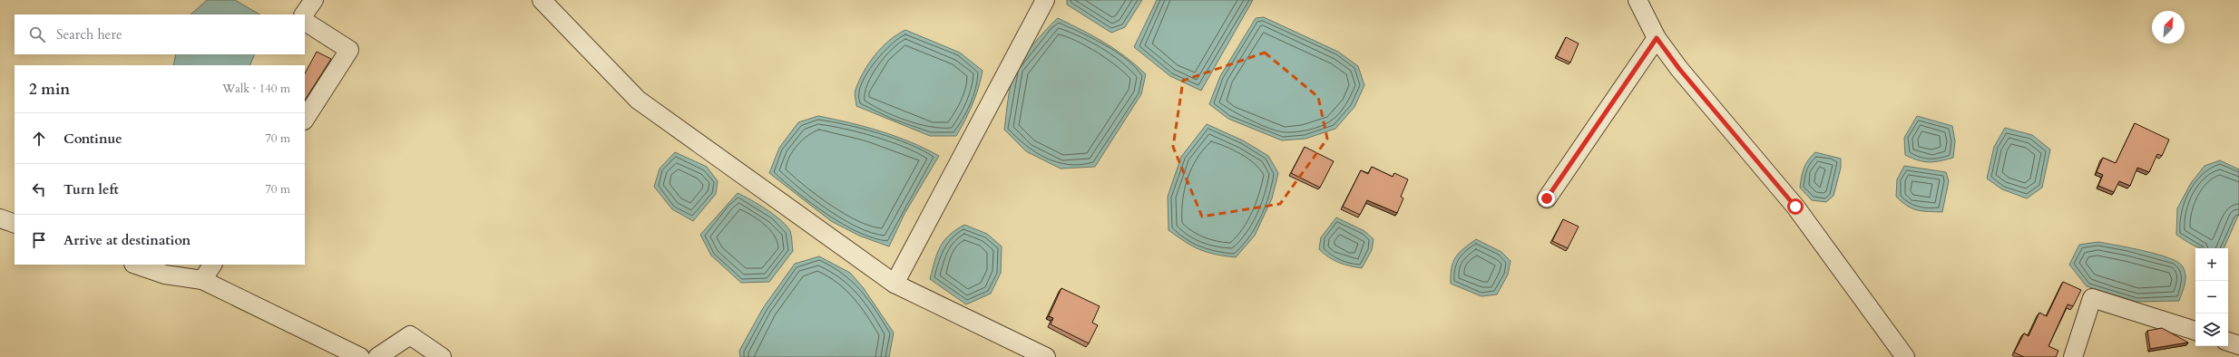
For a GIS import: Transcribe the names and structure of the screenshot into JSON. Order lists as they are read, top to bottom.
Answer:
{
  "north": "top right",
  "page": {
    "search": "Search here",
    "heading": ["2 min", "Walk · 140 m"],
    "list": [
      ["Continue", "70 m"],
      ["Turn left", "70 m"],
      "Arrive at destination"
    ],
    "map_buttons": ["+", "−"]
  }
}
